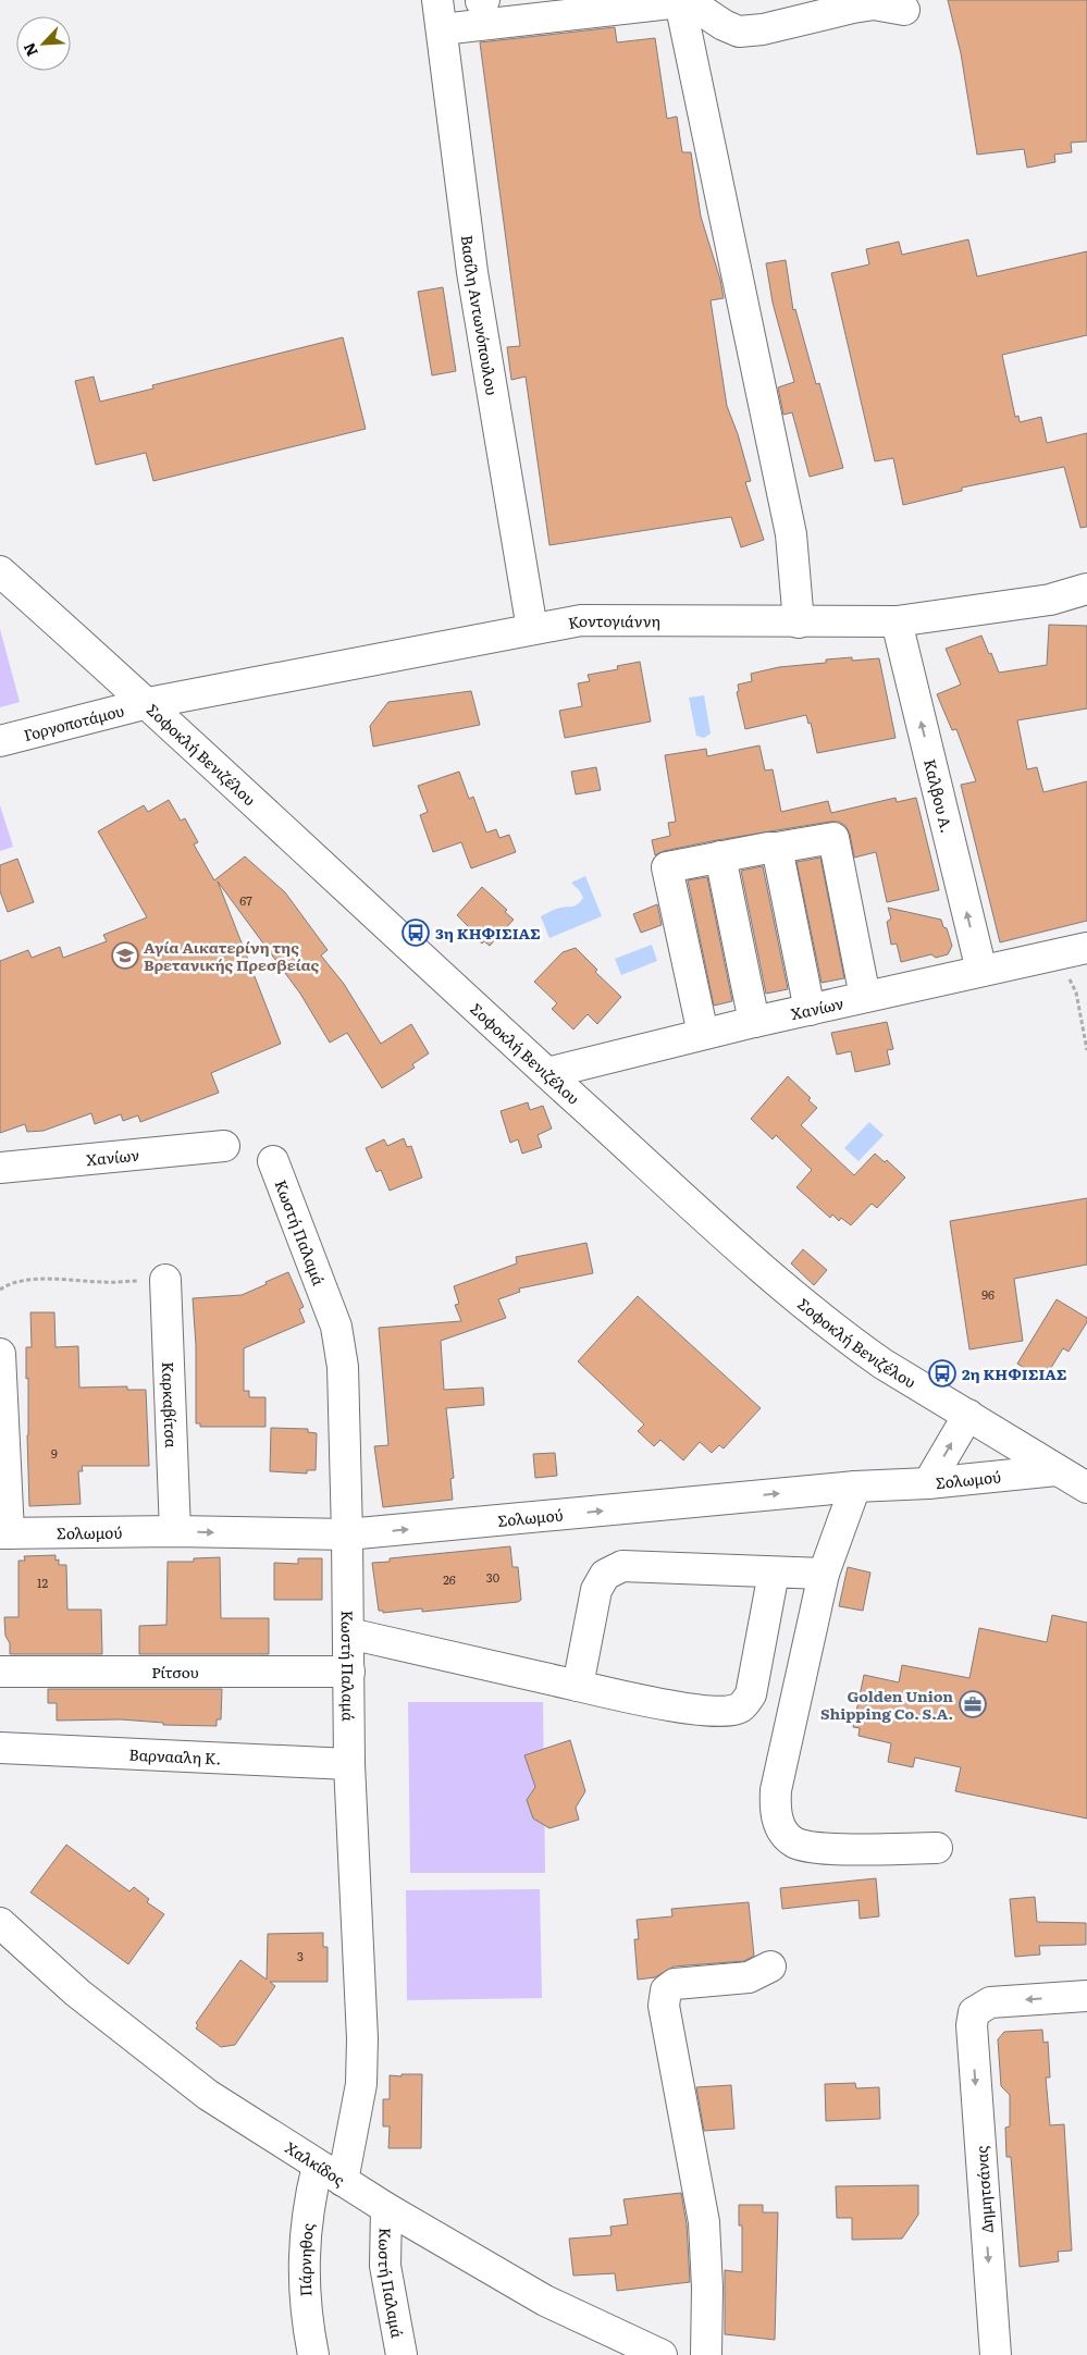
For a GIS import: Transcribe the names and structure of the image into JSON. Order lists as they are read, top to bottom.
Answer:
{
  "streets": {
    "street": [
      "Βασίλη Αντωνόπουλου",
      "Κοντογιάννη",
      "Γοργοποτάμου",
      "Σοφοκλή Βενιζέλου",
      "Καλβου Α.",
      "Χανίων",
      "Κωστή Παλαμά",
      "Καρκαβίτσα",
      "Σολωμού",
      "Ρίτσου",
      "Βαρνααλη Κ.",
      "Χαλκίδος",
      "Δημητσάνας",
      "Πάρνηθος"
    ]
  },
  "crossings": [
    ["Βασίλη Αντωνόπουλου", "Κοντογιάννη"],
    ["Κοντογιάννη", "Γοργοποτάμου"],
    ["Κοντογιάννη", "Σοφοκλή Βενιζέλου"],
    ["Κοντογιάννη", "Καλβου Α."],
    ["Γοργοποτάμου", "Σοφοκλή Βενιζέλου"],
    ["Σοφοκλή Βενιζέλου", "Χανίων"],
    ["Σοφοκλή Βενιζέλου", "Σολωμού"],
    ["Καλβου Α.", "Χανίων"],
    ["Κωστή Παλαμά", "Σολωμού"],
    ["Κωστή Παλαμά", "Ρίτσου"],
    ["Κωστή Παλαμά", "Βαρνααλη Κ."],
    ["Κωστή Παλαμά", "Χαλκίδος"],
    ["Καρκαβίτσα", "Σολωμού"],
    ["Χαλκίδος", "Πάρνηθος"]
  ],
  "one_way": ["Δημητσάνας"],
  "places": {
    "bus stop": ["3η ΚΗΦΙΣΙΑΣ", "2η ΚΗΦΙΣΙΑΣ"],
    "school or university": ["Αγία Αικατερίνη της Βρετανικής Πρεσβείας"],
    "office": ["Golden Union Shipping Co. S.A."]
  },
  "house_numbers": [
    "67",
    "96",
    "9",
    "30",
    "26",
    "12",
    "3"
  ],
  "north": "bottom left"
}
